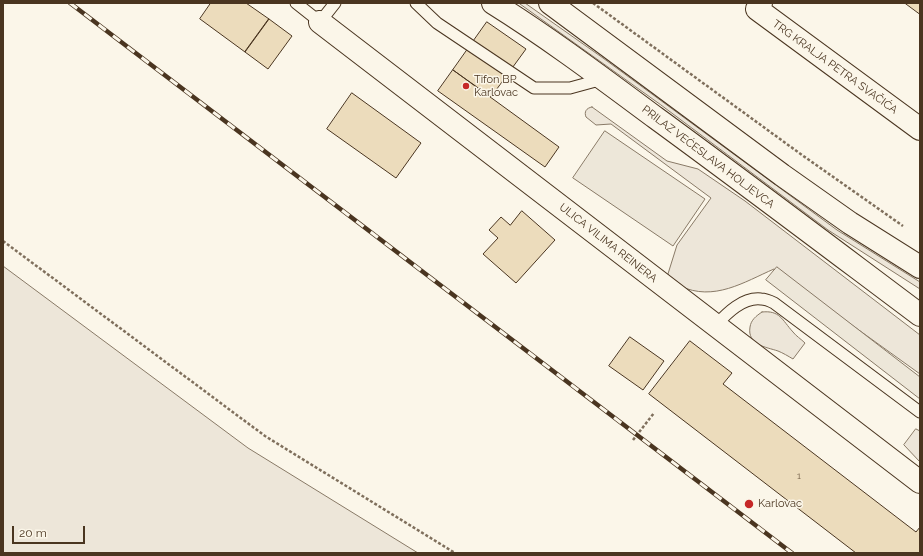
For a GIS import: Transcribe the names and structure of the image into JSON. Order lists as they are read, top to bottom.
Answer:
{
  "streets": {
    "main road": ["TRG KRALJA PETRA SVAČIĆA", "PRILAZ VEĆESLAVA HOLJEVCA", "ULICA VILIMA REINERA"]
  },
  "places": ["Tifon BP Karlovac", "Karlovac"],
  "house_numbers": ["1"],
  "scale_bar": "20 m"
}
